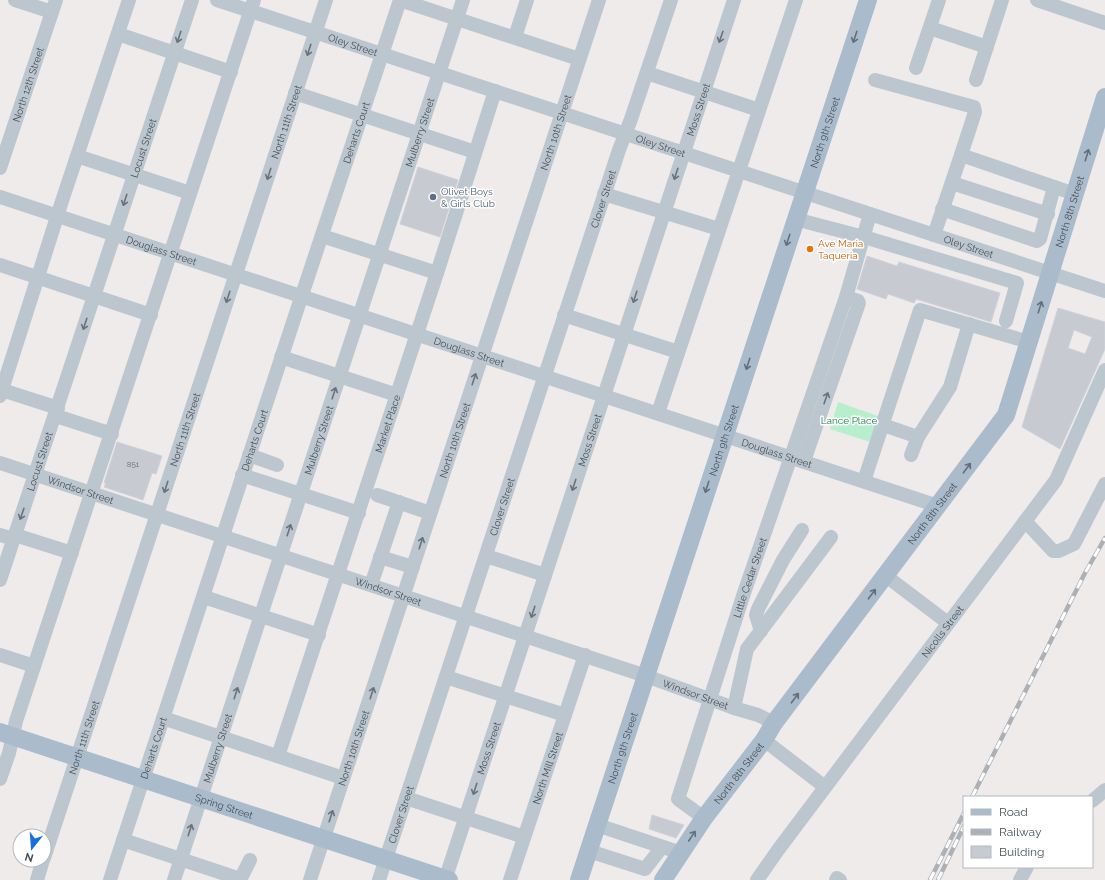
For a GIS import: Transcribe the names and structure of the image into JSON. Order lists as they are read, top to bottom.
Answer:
{
  "streets": {
    "main road": ["North 9th Street", "North 8th Street", "Spring Street"],
    "street": [
      "Oley Street",
      "North 12th Street",
      "Moss Street",
      "North 11th Street",
      "Deharts Court",
      "Mulberry Street",
      "North 10th Street",
      "Locust Street",
      "Clover Street",
      "Douglass Street",
      "Market Place",
      "Windsor Street",
      "Little Cedar Street",
      "Nicolls Street",
      "North Mill Street"
    ]
  },
  "crossings": [
    ["Oley Street", "Moss Street"],
    ["Oley Street", "North 11th Street"],
    ["Oley Street", "Deharts Court"],
    ["Oley Street", "Mulberry Street"],
    ["Oley Street", "North 10th Street"],
    ["Oley Street", "North 9th Street"],
    ["Oley Street", "Clover Street"],
    ["Oley Street", "North 8th Street"],
    ["Oley Street", "Market Place"],
    ["Oley Street", "Little Cedar Street"],
    ["Moss Street", "Douglass Street"],
    ["Moss Street", "Windsor Street"],
    ["Moss Street", "Spring Street"],
    ["North 11th Street", "Douglass Street"],
    ["North 11th Street", "Windsor Street"],
    ["North 11th Street", "Spring Street"],
    ["Deharts Court", "Douglass Street"],
    ["Deharts Court", "Windsor Street"],
    ["Deharts Court", "Spring Street"],
    ["Mulberry Street", "Douglass Street"],
    ["Mulberry Street", "Windsor Street"],
    ["Mulberry Street", "Spring Street"],
    ["North 10th Street", "Douglass Street"],
    ["North 10th Street", "Windsor Street"],
    ["North 10th Street", "Spring Street"],
    ["North 9th Street", "Douglass Street"],
    ["North 9th Street", "Windsor Street"],
    ["Locust Street", "Douglass Street"],
    ["Locust Street", "Windsor Street"],
    ["Clover Street", "Douglass Street"],
    ["Clover Street", "Windsor Street"],
    ["Clover Street", "Spring Street"],
    ["North 8th Street", "Douglass Street"],
    ["North 8th Street", "Windsor Street"],
    ["North 8th Street", "Little Cedar Street"],
    ["Douglass Street", "Market Place"],
    ["Douglass Street", "Little Cedar Street"],
    ["Market Place", "Windsor Street"],
    ["Windsor Street", "Little Cedar Street"],
    ["Windsor Street", "North Mill Street"]
  ],
  "one_way": [
    "Mulberry Street",
    "North 10th Street",
    "North 9th Street",
    "North 8th Street"
  ],
  "parks": ["Lance Place"],
  "places": ["Olivet Boys & Girls Club", "Ave Maria Taqueria"],
  "house_numbers": ["851"],
  "legend": ["Road", "Railway", "Building"],
  "north": "bottom"
}
